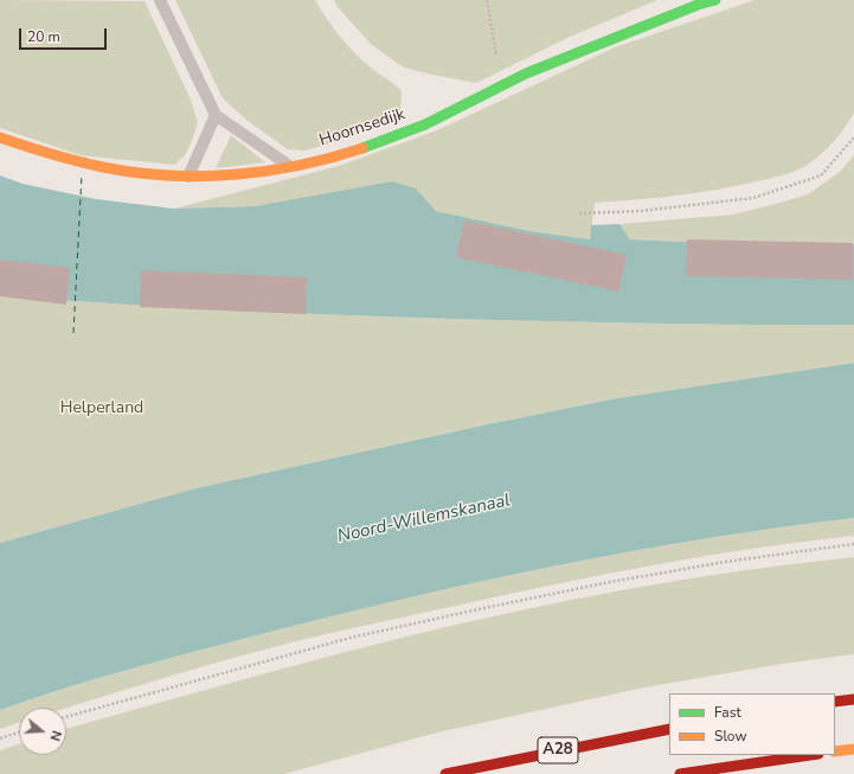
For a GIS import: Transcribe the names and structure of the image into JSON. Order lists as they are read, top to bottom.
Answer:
{
  "streets": {
    "main road": ["Hoornsedijk", "A28"]
  },
  "water": ["Noord-Willemskanaal"],
  "parks": ["Helperland"],
  "legend": ["Fast", "Slow"],
  "scale_bar": "20 m",
  "north": "right"
}
